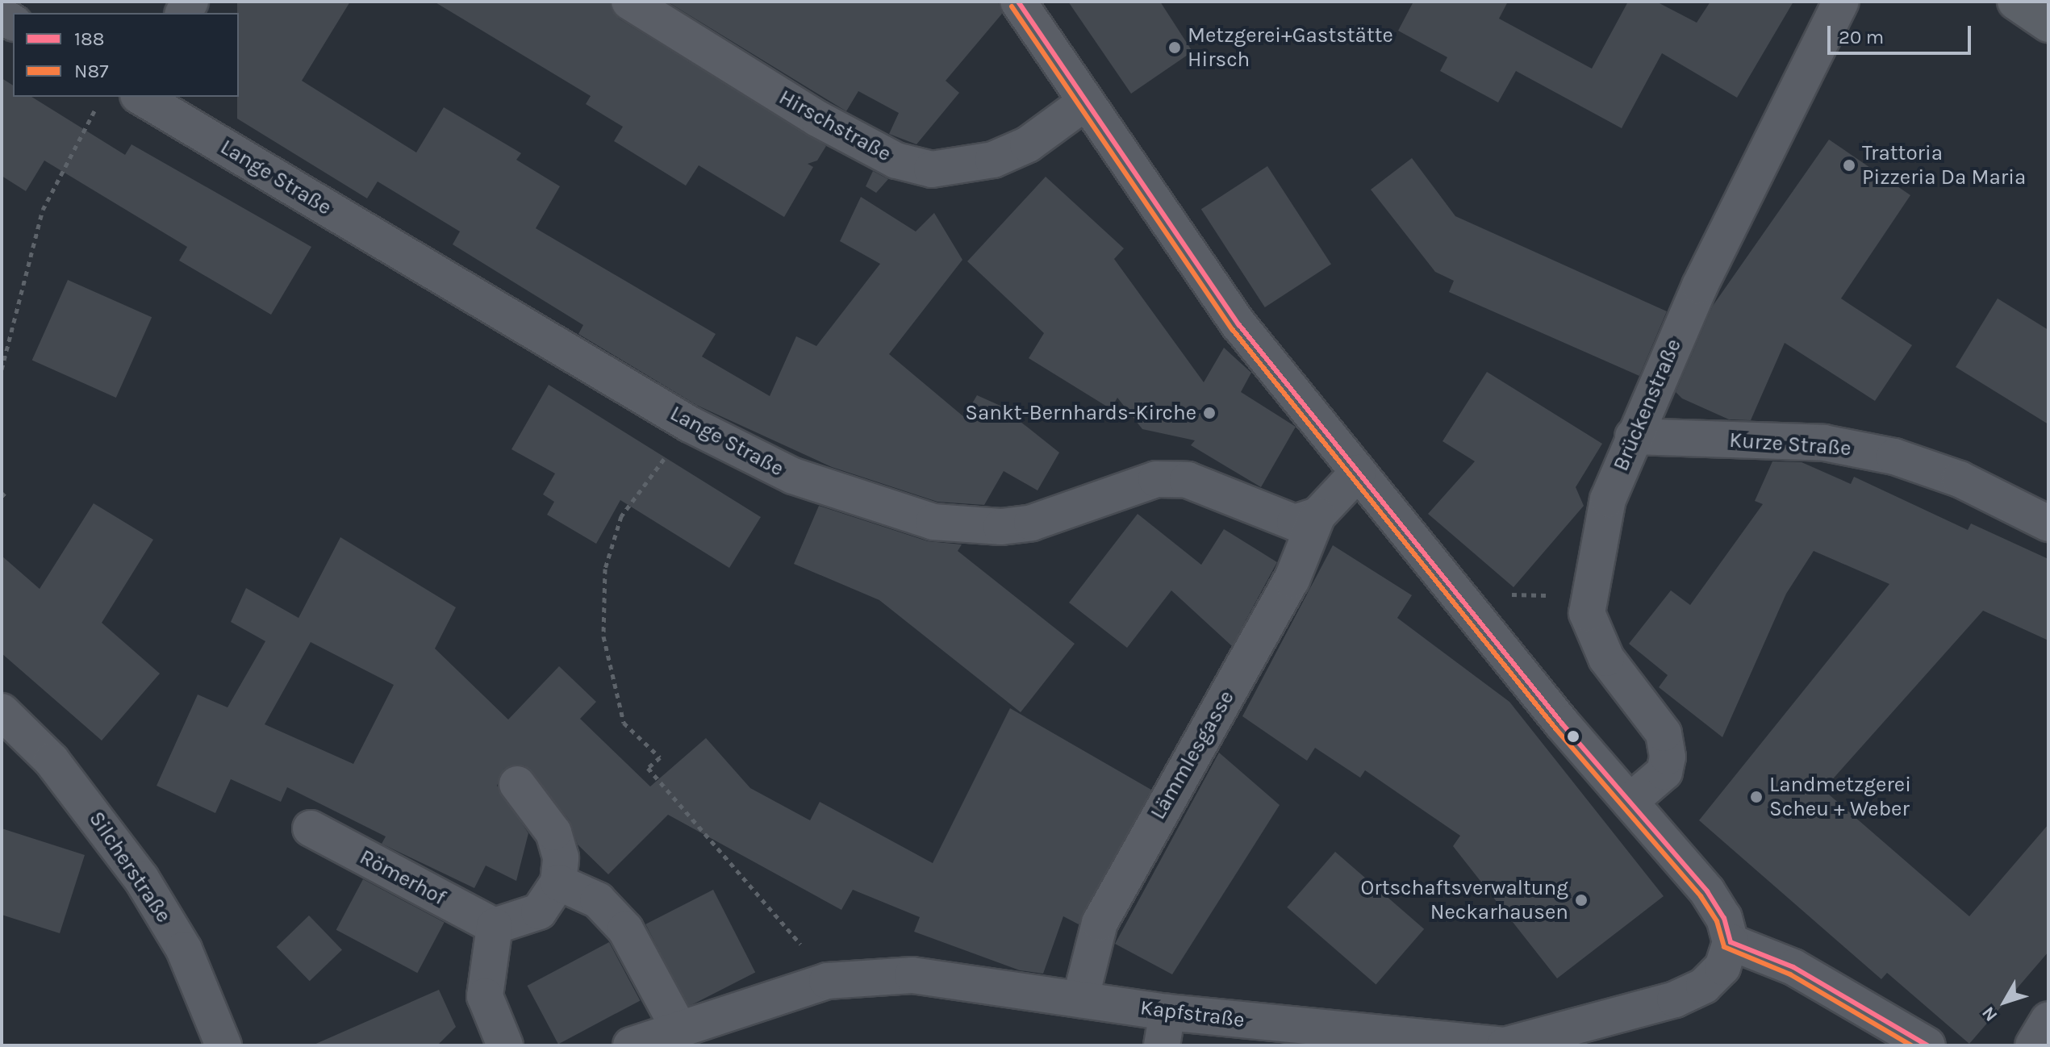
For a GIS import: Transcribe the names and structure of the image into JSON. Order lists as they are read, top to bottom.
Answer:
{
  "streets": {
    "street": [
      "Hirschstraße",
      "Lange Straße",
      "Brückenstraße",
      "Kurze Straße",
      "Lämmlesgasse",
      "Silcherstraße",
      "Römerhof",
      "Kapfstraße"
    ]
  },
  "crossings": [
    ["Lange Straße", "Lämmlesgasse"],
    ["Brückenstraße", "Kurze Straße"],
    ["Lämmlesgasse", "Kapfstraße"]
  ],
  "places": [
    "Metzgerei+Gaststätte Hirsch",
    "Trattoria Pizzeria Da Maria",
    "Sankt-Bernhards-Kirche",
    "Landmetzgerei Scheu + Weber",
    "Ortschaftsverwaltung Neckarhausen"
  ],
  "lines": ["transit line 188", "transit line N87"],
  "legend": ["188", "N87"],
  "scale_bar": "20 m",
  "north": "bottom left"
}
